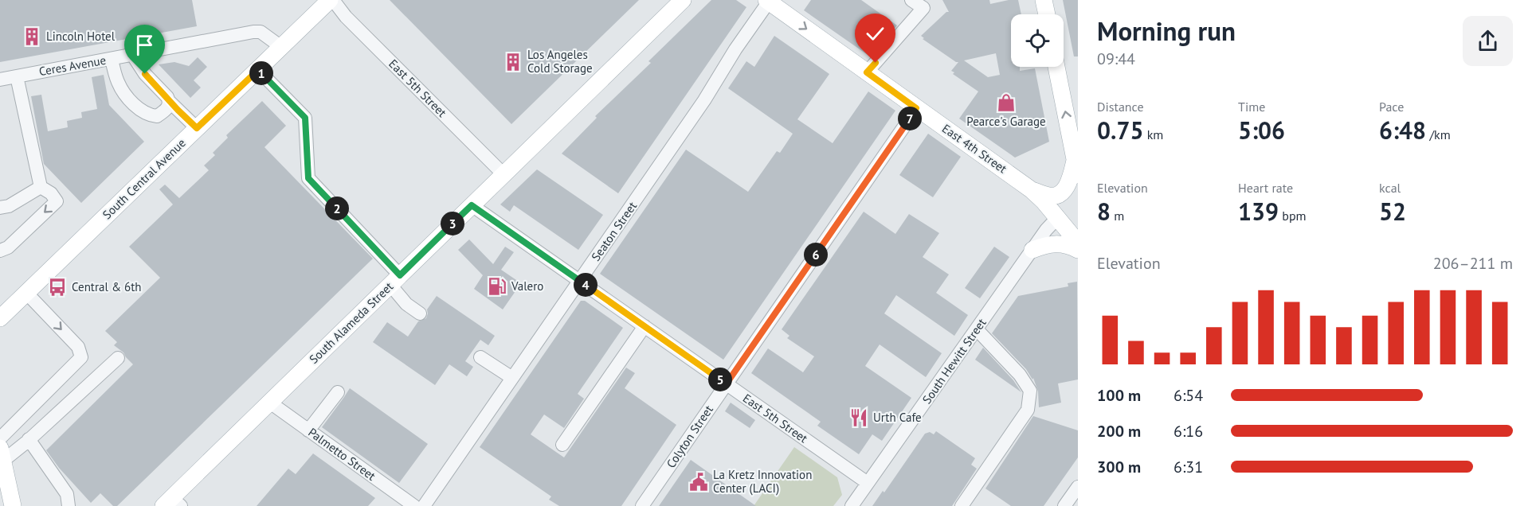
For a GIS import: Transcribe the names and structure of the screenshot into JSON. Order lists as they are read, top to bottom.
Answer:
{
  "streets": {
    "main road": ["East 4th Street", "South Central Avenue", "South Alameda Street"],
    "street": [
      "Ceres Avenue",
      "East 5th Street",
      "Seaton Street",
      "South Hewitt Street",
      "Colyton Street",
      "Palmetto Street"
    ]
  },
  "crossings": [
    ["Ceres Avenue", "South Central Avenue"],
    ["East 5th Street", "South Central Avenue"],
    ["East 5th Street", "Seaton Street"],
    ["East 5th Street", "South Alameda Street"],
    ["East 5th Street", "South Hewitt Street"],
    ["East 5th Street", "Colyton Street"],
    ["East 4th Street", "Seaton Street"],
    ["East 4th Street", "South Hewitt Street"],
    ["East 4th Street", "Colyton Street"],
    ["South Alameda Street", "Palmetto Street"]
  ],
  "places": {
    "building": ["Lincoln Hotel", "Los Angeles Cold Storage"],
    "shop": ["Pearce's Garage"],
    "fuel station": ["Valero"],
    "bus stop": ["Central & 6th"],
    "restaurant": ["Urth Cafe"],
    "public building": ["La Kretz Innovation Center (LACI)"]
  },
  "page": {
    "heading": ["Morning run", "09:44"],
    "pins": [
      "1",
      "7",
      "2",
      "3",
      "6",
      "4",
      "5"
    ],
    "stats": [
      ["Distance", "0.75 km"],
      ["Time", "5:06"],
      ["Pace", "6:48 /km"],
      ["Elevation", "8 m"],
      ["Heart rate", "139 bpm"],
      ["kcal", "52"]
    ],
    "chart": ["Elevation", "206–211 m"],
    "list": [
      {
        "name": "100 m",
        "note": "6:54"
      },
      {
        "name": "200 m",
        "note": "6:16"
      },
      {
        "name": "300 m",
        "note": "6:31"
      }
    ]
  }
}
